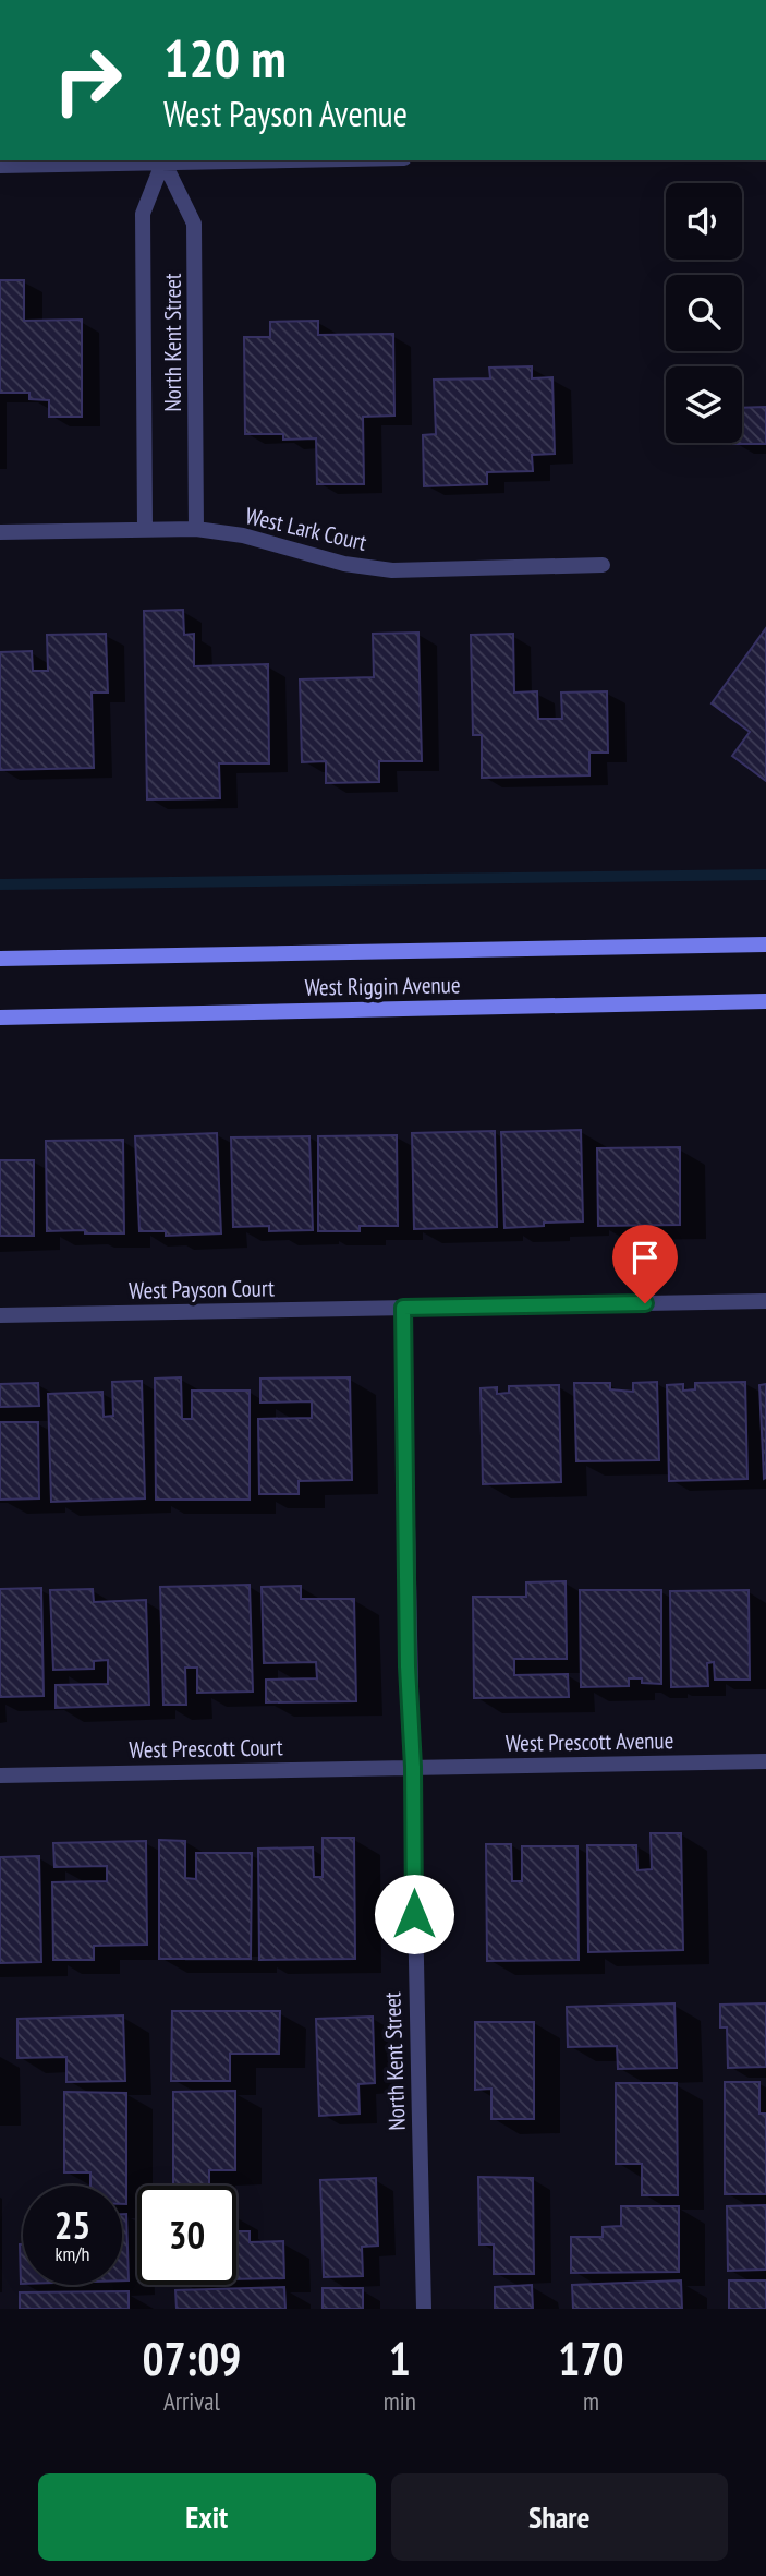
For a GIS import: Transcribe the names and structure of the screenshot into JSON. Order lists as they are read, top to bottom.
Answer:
{
  "streets": {
    "main road": ["West Riggin Avenue"],
    "street": [
      "North Kent Street",
      "West Lark Court",
      "West Payson Court",
      "West Prescott Avenue",
      "West Prescott Court"
    ]
  },
  "crossings": [
    ["North Kent Street", "West Lark Court"],
    ["North Kent Street", "West Payson Court"],
    ["North Kent Street", "West Prescott Avenue"],
    ["North Kent Street", "West Prescott Court"],
    ["West Prescott Avenue", "West Prescott Court"]
  ],
  "page": {
    "turn": ["120 m", "West Payson Avenue"],
    "speed": "25 km/h",
    "limit": "30",
    "eta": [
      "07:09",
      "Arrival",
      "1",
      "min",
      "170",
      "m"
    ],
    "buttons": ["Exit", "Share"]
  }
}
